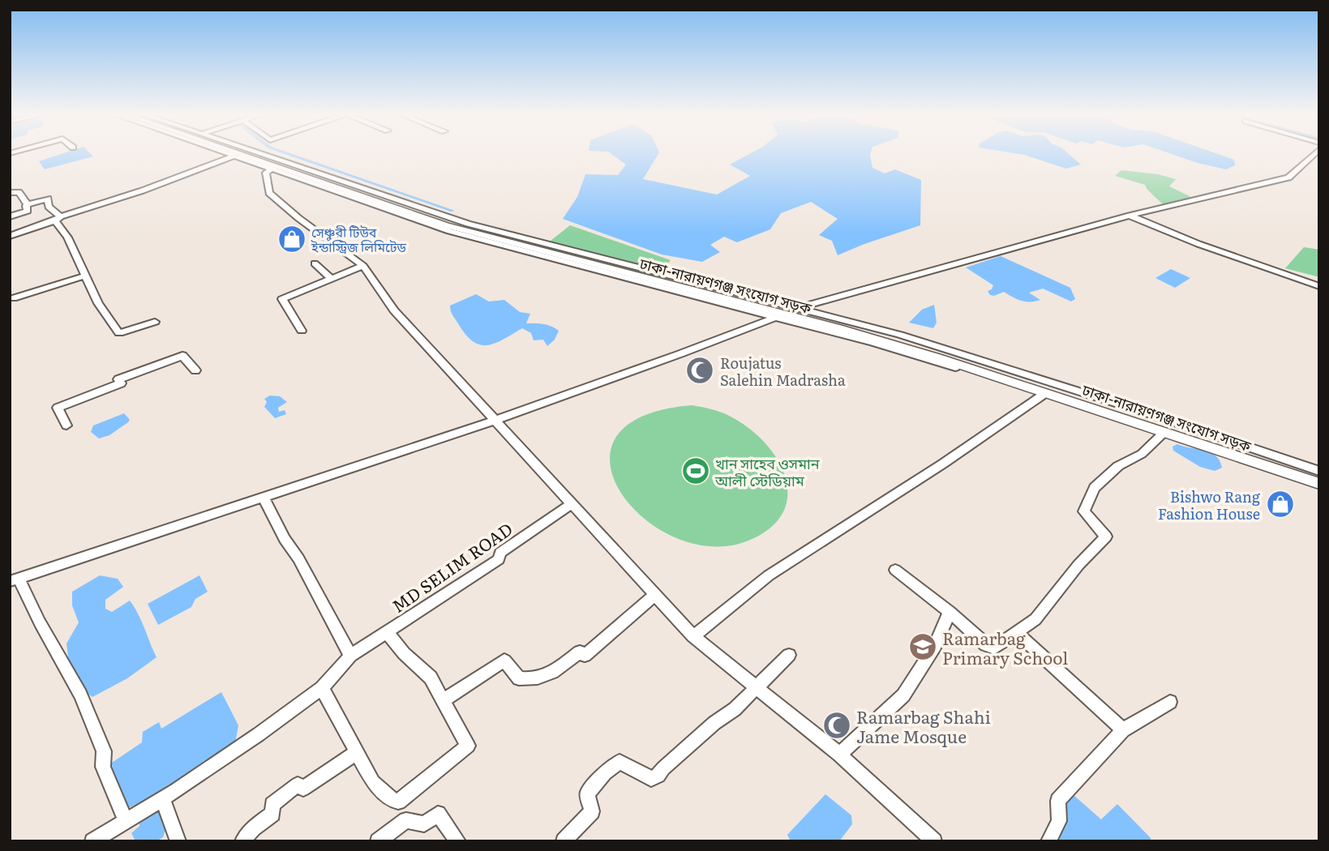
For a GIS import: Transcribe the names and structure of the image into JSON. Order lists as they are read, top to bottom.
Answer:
{
  "streets": {
    "main road": ["ঢাকা-নারায়ণগঞ্জ সংযোগ সড়ক"],
    "street": ["MD SELIM ROAD"]
  },
  "places": {
    "shop": ["সেঞ্চুরী টিউব ইন্ডাস্ট্রিজ লিমিটেড", "Bishwo Rang Fashion House"],
    "mosque": ["Roujatus Salehin Madrasha", "Ramarbag Shahi Jame Mosque"],
    "sports": ["খান সাহেব ওসমান আলী স্টেডিয়াম"],
    "school or university": ["Ramarbag Primary School"]
  }
}
